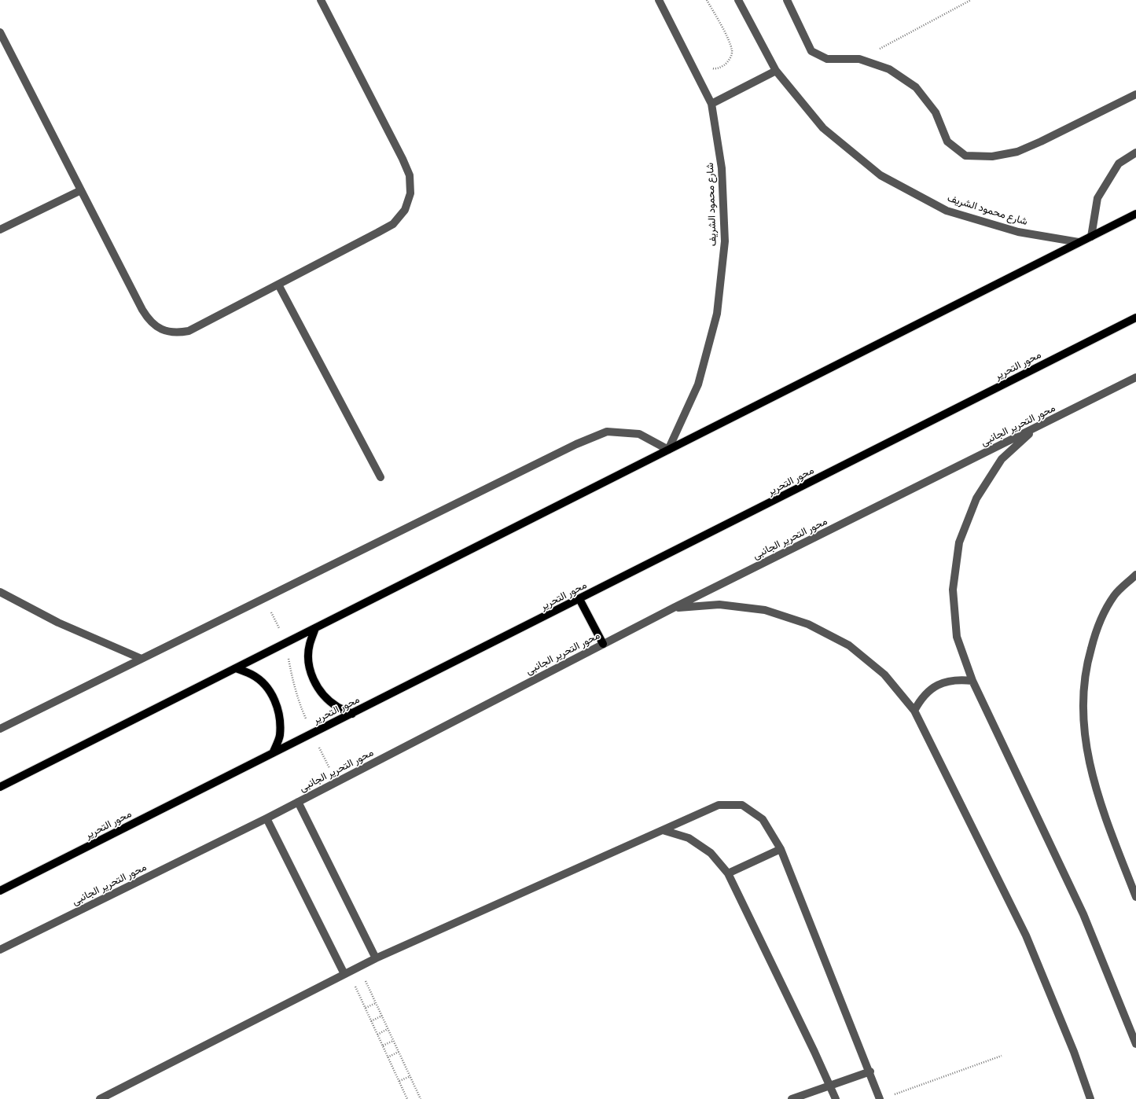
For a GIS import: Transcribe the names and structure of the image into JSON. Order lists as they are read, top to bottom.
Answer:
{
  "streets": {
    "main road": ["محور التحرير"],
    "street": ["شارع محمود الشريف", "محور التحرير الجانبى"]
  }
}
